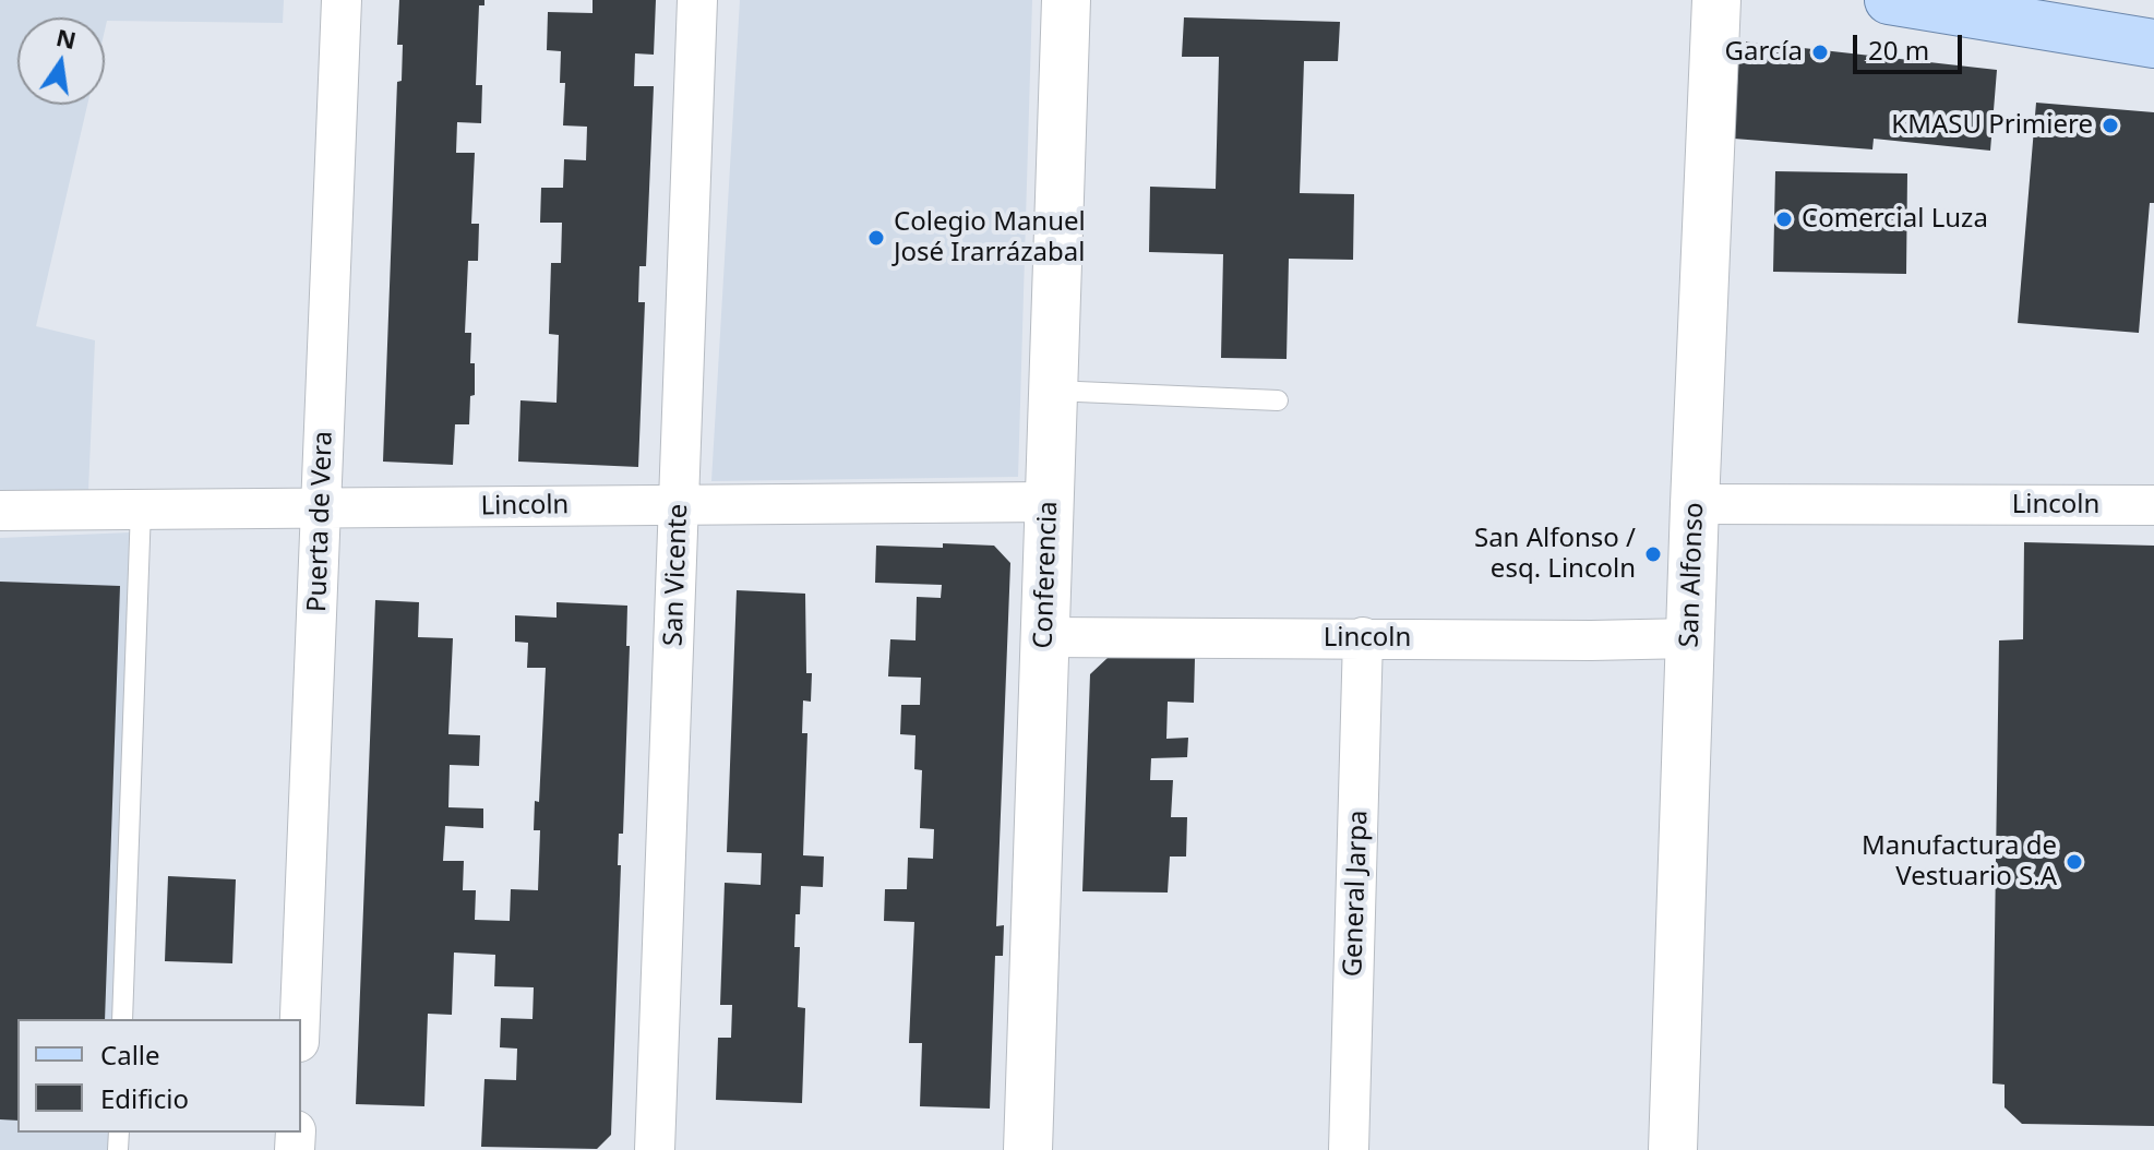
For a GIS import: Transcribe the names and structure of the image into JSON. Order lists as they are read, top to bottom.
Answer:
{
  "streets": {
    "street": [
      "Lincoln",
      "Puerta de Vera",
      "San Vicente",
      "Conferencia",
      "San Alfonso",
      "General Jarpa"
    ]
  },
  "crossings": [
    ["Lincoln", "Puerta de Vera"],
    ["Lincoln", "San Vicente"],
    ["Lincoln", "Conferencia"],
    ["Lincoln", "San Alfonso"],
    ["Lincoln", "General Jarpa"]
  ],
  "places": [
    "García",
    "KMASU Primiere",
    "Comercial Luza",
    "Colegio Manuel José Irarrázabal",
    "San Alfonso / esq. Lincoln",
    "Manufactura de Vestuario S.A"
  ],
  "legend": ["Calle", "Edificio"],
  "scale_bar": "20 m",
  "north": "top"
}
